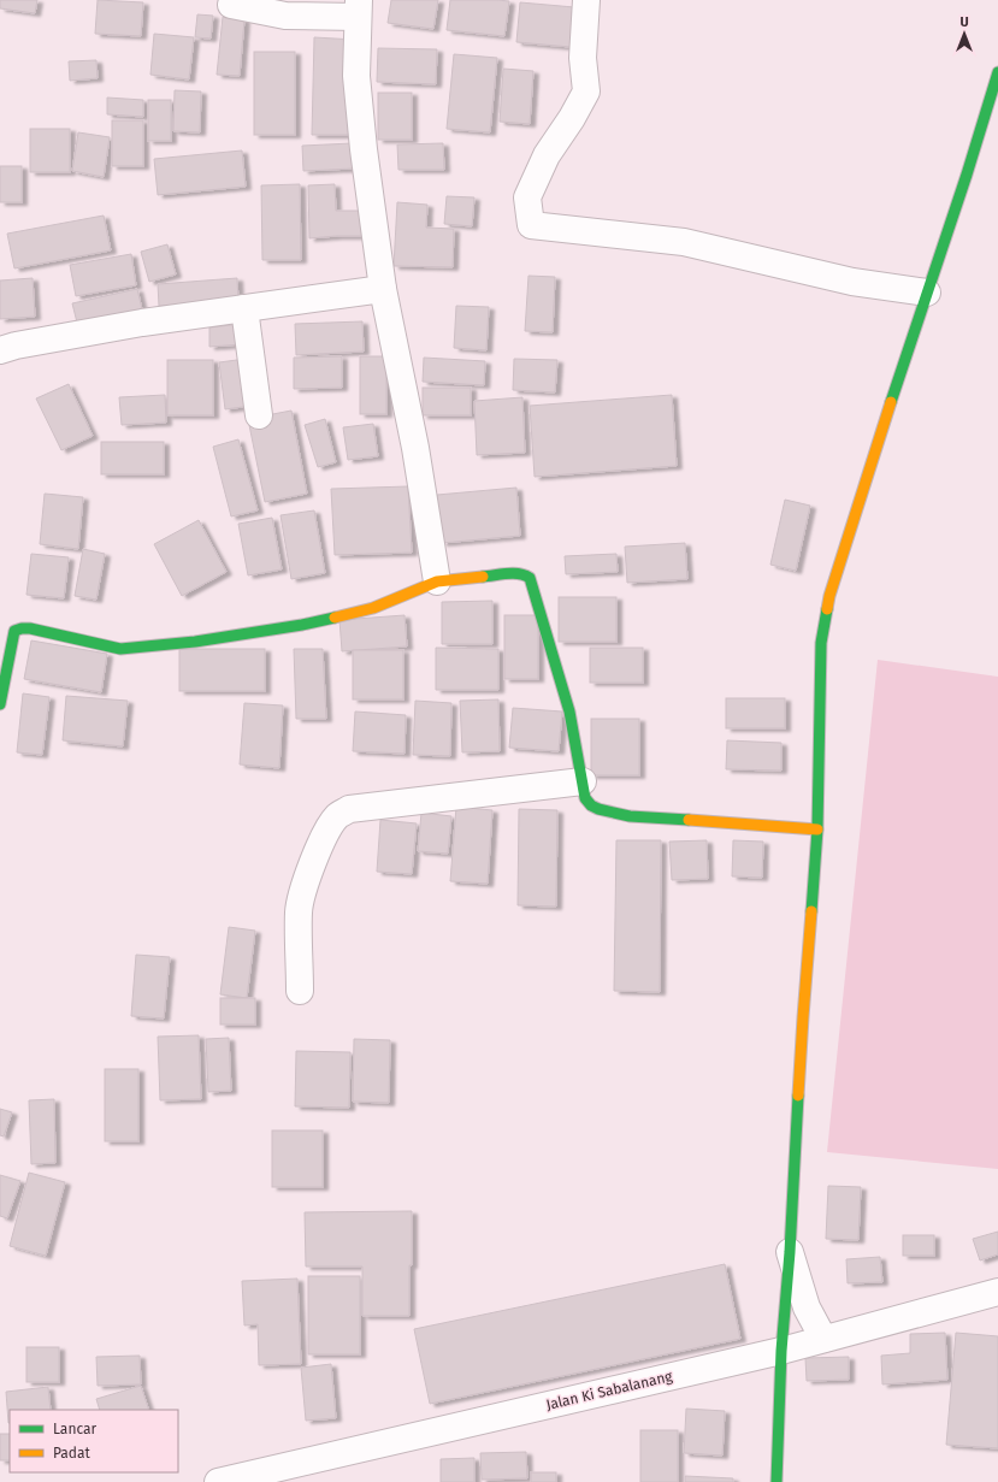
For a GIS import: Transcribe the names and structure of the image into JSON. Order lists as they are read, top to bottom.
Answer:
{
  "streets": {
    "street": ["Jalan Ki Sabalanang"]
  },
  "legend": ["Lancar", "Padat"],
  "north": "top"
}
